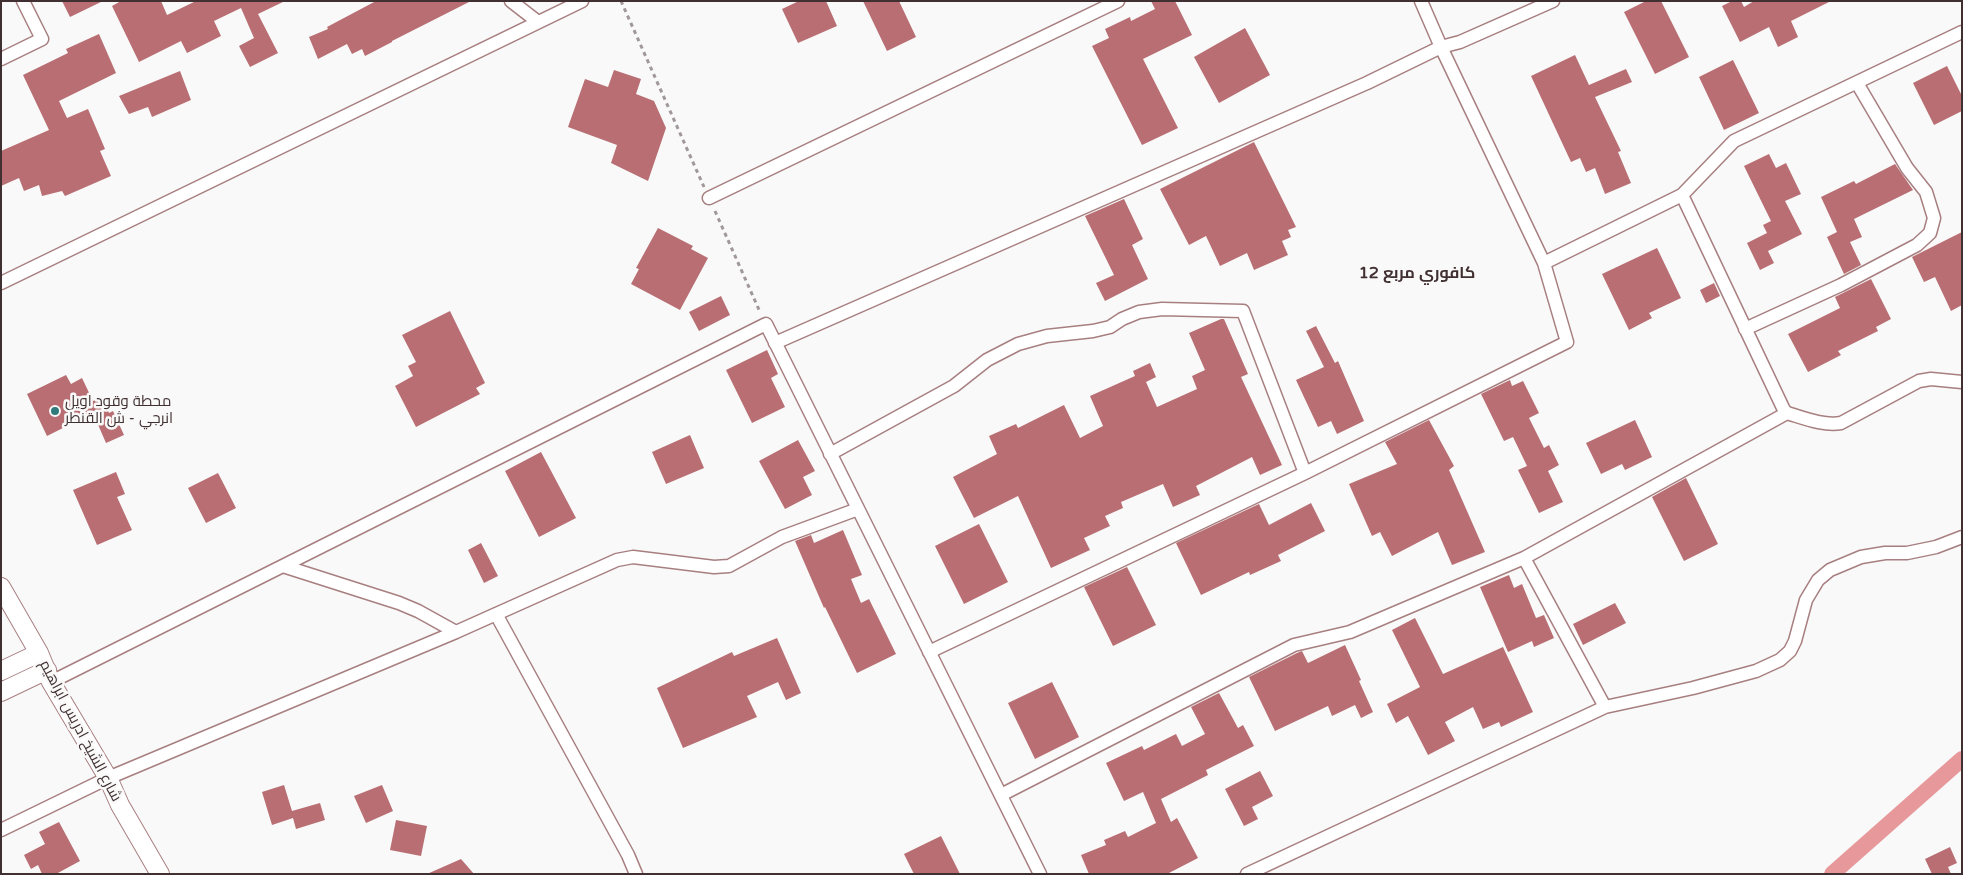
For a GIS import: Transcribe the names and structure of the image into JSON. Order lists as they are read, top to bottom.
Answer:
{
  "streets": {
    "street": ["شارع الشيخ ادريس ابراهيم"]
  },
  "districts": ["كافوري مربع 12"],
  "places": ["محطة وقود اويل انرجي - ش القنطر"]
}
